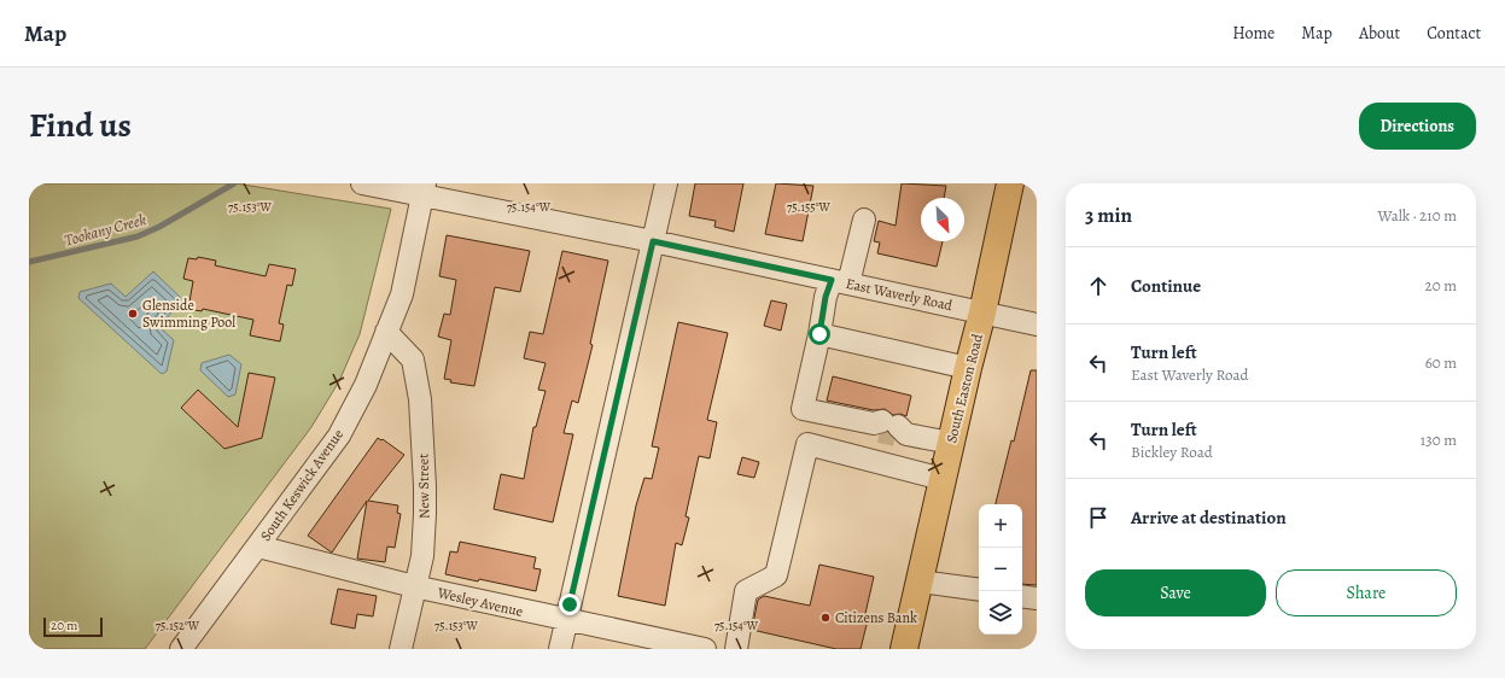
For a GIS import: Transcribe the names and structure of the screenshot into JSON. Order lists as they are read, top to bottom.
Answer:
{
  "streets": {
    "main road": ["South Easton Road"],
    "street": [
      "East Waverly Road",
      "South Keswick Avenue",
      "New Street",
      "Wesley Avenue"
    ]
  },
  "crossings": [
    ["East Waverly Road", "South Easton Road"],
    ["East Waverly Road", "South Keswick Avenue"],
    ["South Keswick Avenue", "New Street"],
    ["South Keswick Avenue", "Wesley Avenue"],
    ["New Street", "Wesley Avenue"]
  ],
  "water": ["Tookany Creek"],
  "places": ["Glenside Swimming Pool", "Citizens Bank"],
  "scale_bar": "20 m",
  "north": "bottom right",
  "page": {
    "header": "Map",
    "nav": [
      "Home",
      "Map",
      "About",
      "Contact"
    ],
    "title": "Find us",
    "buttons": [
      "Directions",
      ["Save", "Share"]
    ],
    "heading": ["3 min", "Walk · 210 m"],
    "list": [
      ["Continue", "20 m"],
      ["Turn left", "East Waverly Road", "60 m"],
      ["Turn left", "Bickley Road", "130 m"],
      "Arrive at destination"
    ],
    "map_buttons": ["+", "−"],
    "scale": "20 m"
  },
  "coordinates": [
    "75.153°W",
    "75.154°W",
    "75.155°W",
    "75.152°W"
  ]
}
